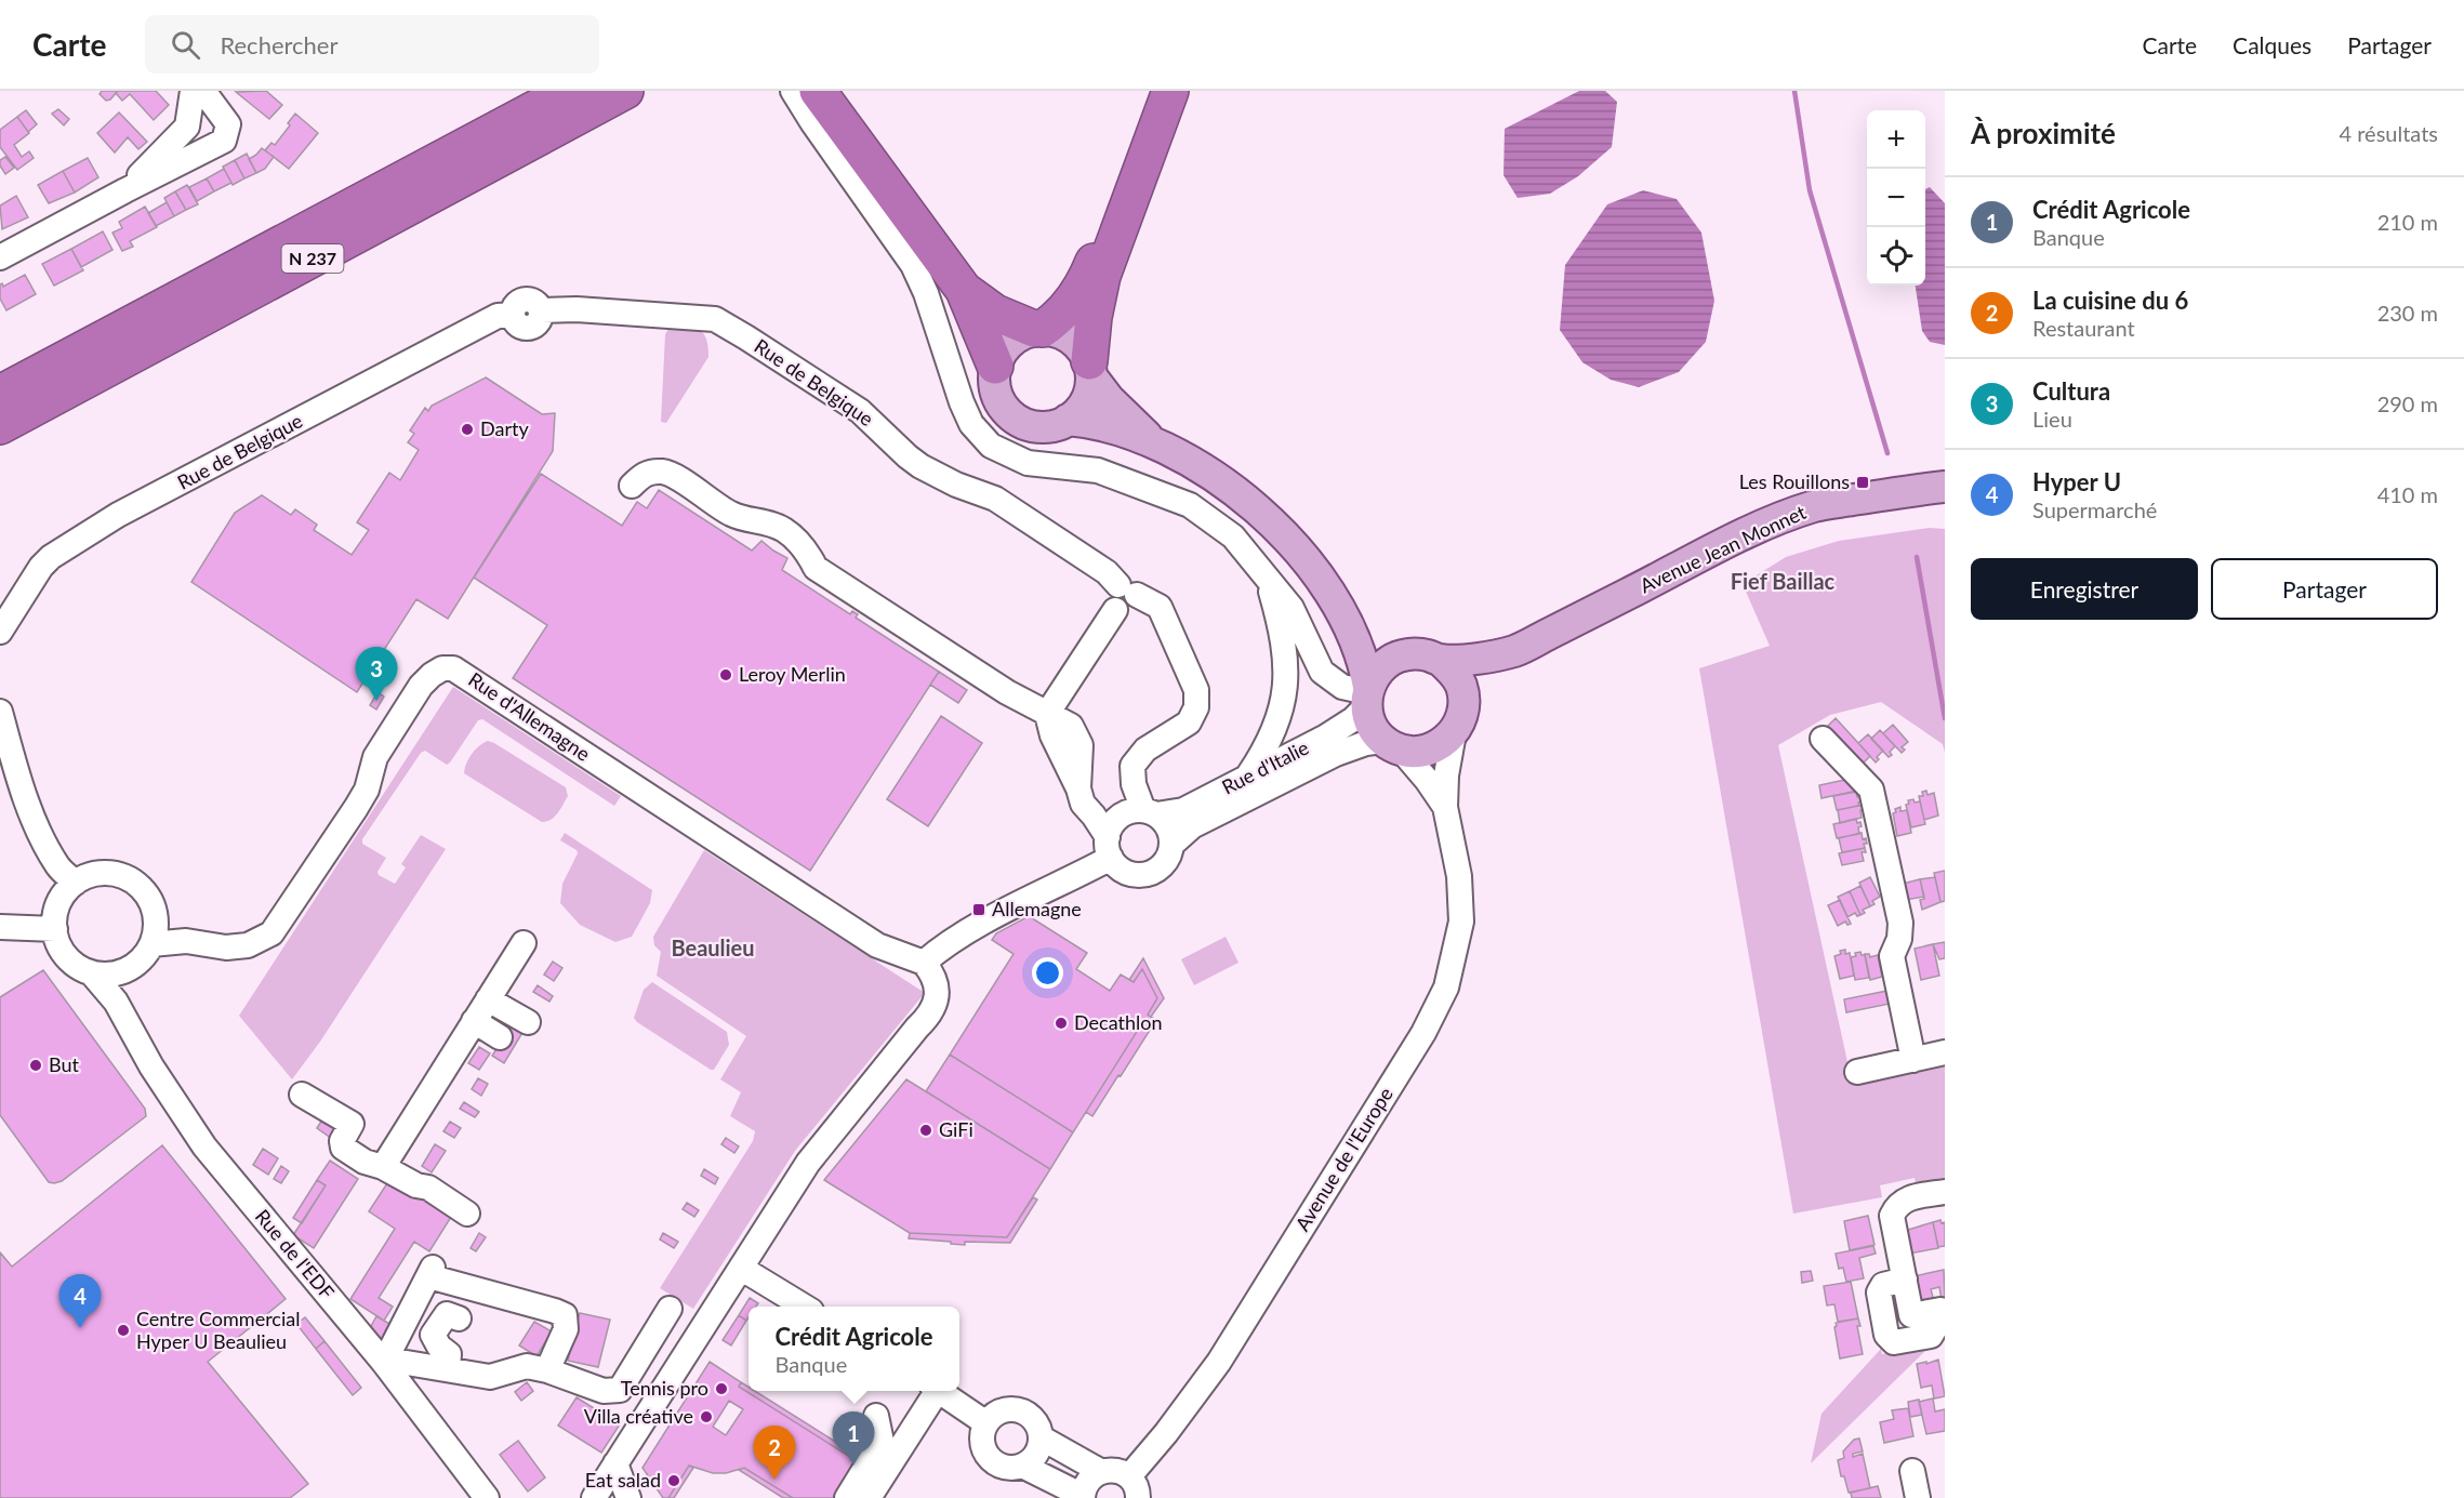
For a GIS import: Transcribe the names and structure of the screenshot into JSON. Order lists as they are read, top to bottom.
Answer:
{
  "streets": {
    "highway": ["N 237"],
    "main road": ["Avenue Jean Monnet"],
    "street": [
      "Rue de Belgique",
      "Rue d'Allemagne",
      "Rue d'Italie",
      "Avenue de l'Europe",
      "Rue de l'EDF"
    ]
  },
  "crossings": [
    ["Rue de Belgique", "Rue d'Italie"],
    ["Avenue Jean Monnet", "Rue d'Italie"],
    ["Avenue Jean Monnet", "Avenue de l'Europe"],
    ["Rue d'Allemagne", "Rue de l'EDF"],
    ["Rue d'Italie", "Avenue de l'Europe"]
  ],
  "districts": ["Fief Baillac", "Beaulieu"],
  "places": {
    "other": [
      "Darty",
      "Leroy Merlin",
      "Decathlon",
      "But",
      "GiFi",
      "Centre Commercial Hyper U Beaulieu",
      "Tennis pro",
      "Villa créative",
      "Eat salad"
    ],
    "transit": ["Les Rouillons", "Allemagne"]
  },
  "page": {
    "header": "Carte",
    "search": "Rechercher",
    "nav": ["Carte", "Calques", "Partager"],
    "heading": ["À proximité", "4 résultats"],
    "map_buttons": ["+", "−"],
    "list": [
      {
        "mark": "1",
        "name": "Crédit Agricole",
        "note": "Banque",
        "value": "210 m"
      },
      {
        "mark": "2",
        "name": "La cuisine du 6",
        "note": "Restaurant",
        "value": "230 m"
      },
      {
        "mark": "3",
        "name": "Cultura",
        "note": "Lieu",
        "value": "290 m"
      },
      {
        "mark": "4",
        "name": "Hyper U",
        "note": "Supermarché",
        "value": "410 m"
      }
    ],
    "buttons": ["Enregistrer", "Partager"],
    "pins": [
      "3",
      "4",
      "1",
      "2"
    ],
    "popup": ["Crédit Agricole", "Banque"]
  }
}
